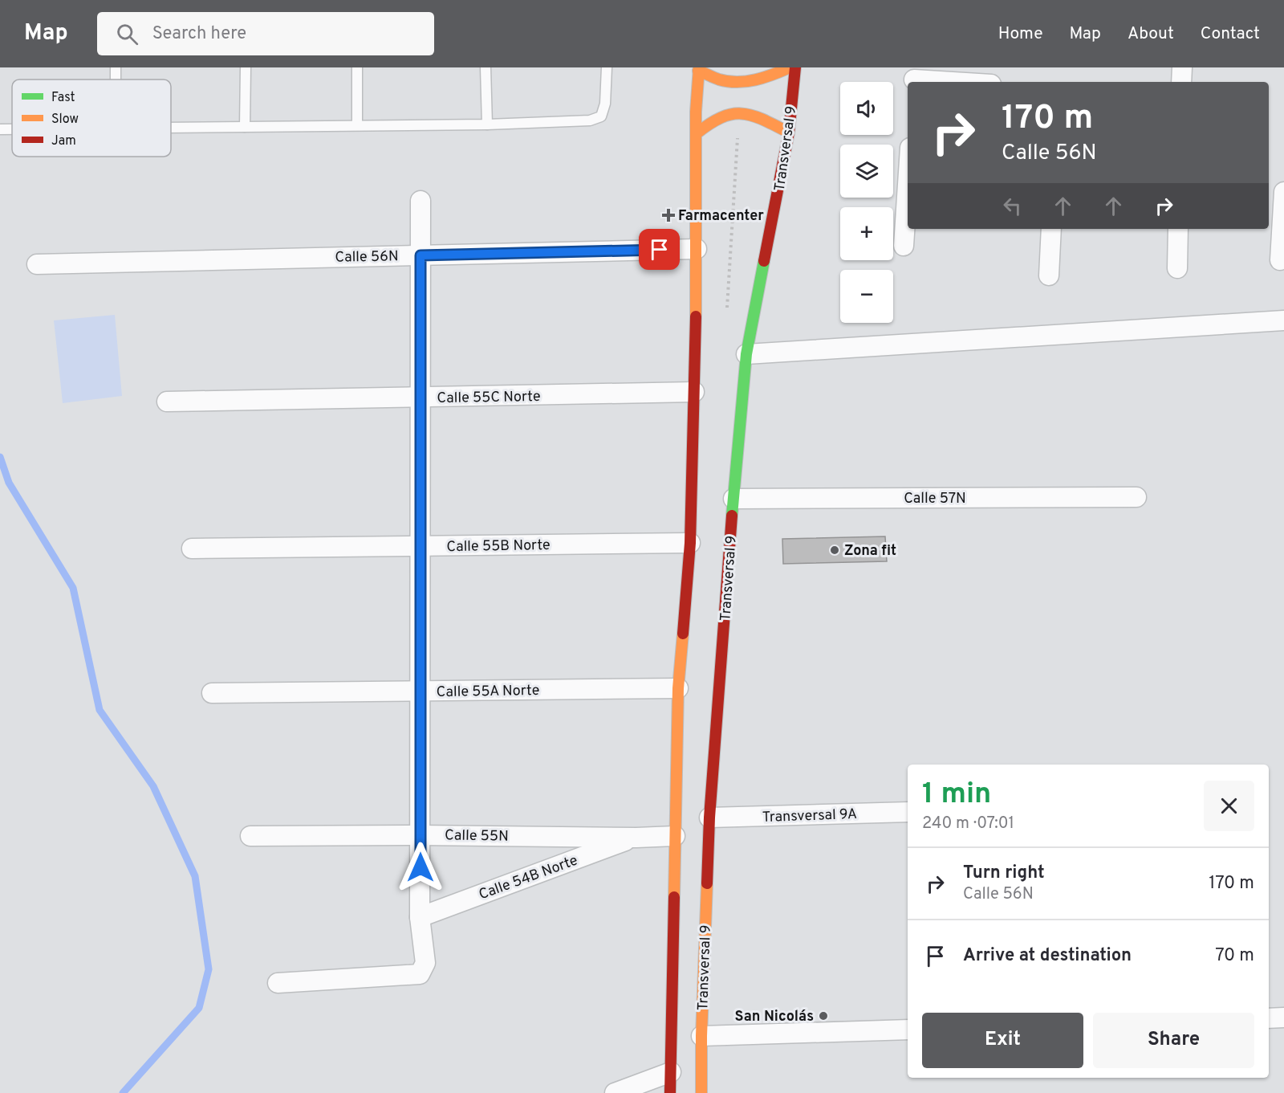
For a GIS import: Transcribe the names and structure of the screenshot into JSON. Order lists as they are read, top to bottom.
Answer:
{
  "streets": {
    "main road": ["Transversal 9"],
    "street": [
      "Calle 56N",
      "Calle 55C Norte",
      "Calle 57N",
      "Calle 55B Norte",
      "Calle 55A Norte",
      "Transversal 9A",
      "Calle 55N",
      "Calle 54B Norte"
    ]
  },
  "crossings": [
    ["Transversal 9", "Calle 57N"],
    ["Transversal 9", "Transversal 9A"],
    ["Calle 55N", "Calle 54B Norte"]
  ],
  "places": {
    "health": ["Farmacenter"],
    "other": ["Zona fit", "San Nicolás"]
  },
  "legend": ["Fast", "Slow", "Jam"],
  "page": {
    "header": "Map",
    "search": "Search here",
    "nav": [
      "Home",
      "Map",
      "About",
      "Contact"
    ],
    "map_buttons": ["+", "−"],
    "turn": ["170 m", "Calle 56N"],
    "heading": ["1 min", "240 m · 07:01"],
    "list": [
      {
        "name": "Turn right",
        "note": "Calle 56N",
        "value": "170 m"
      },
      {
        "name": "Arrive at destination",
        "value": "70 m"
      }
    ],
    "buttons": ["Exit", "Share"]
  }
}
